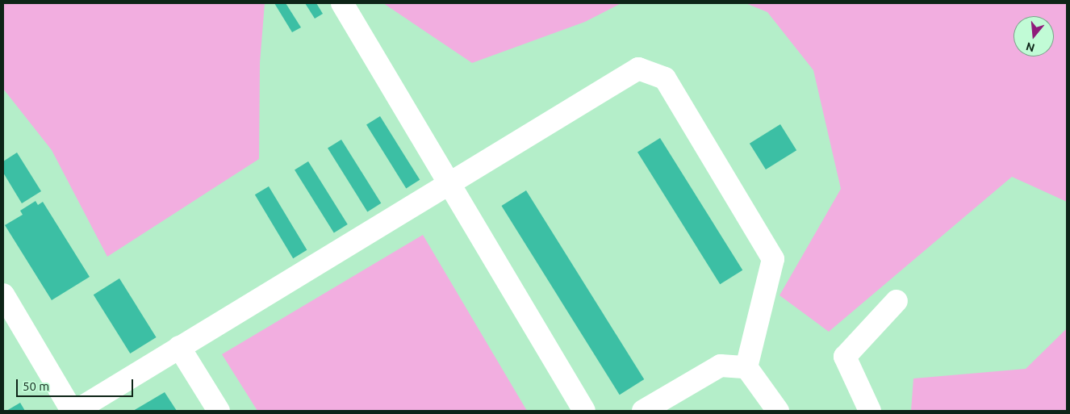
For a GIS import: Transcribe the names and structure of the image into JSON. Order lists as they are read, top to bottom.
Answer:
{
  "scale_bar": "50 m",
  "north": "bottom"
}
